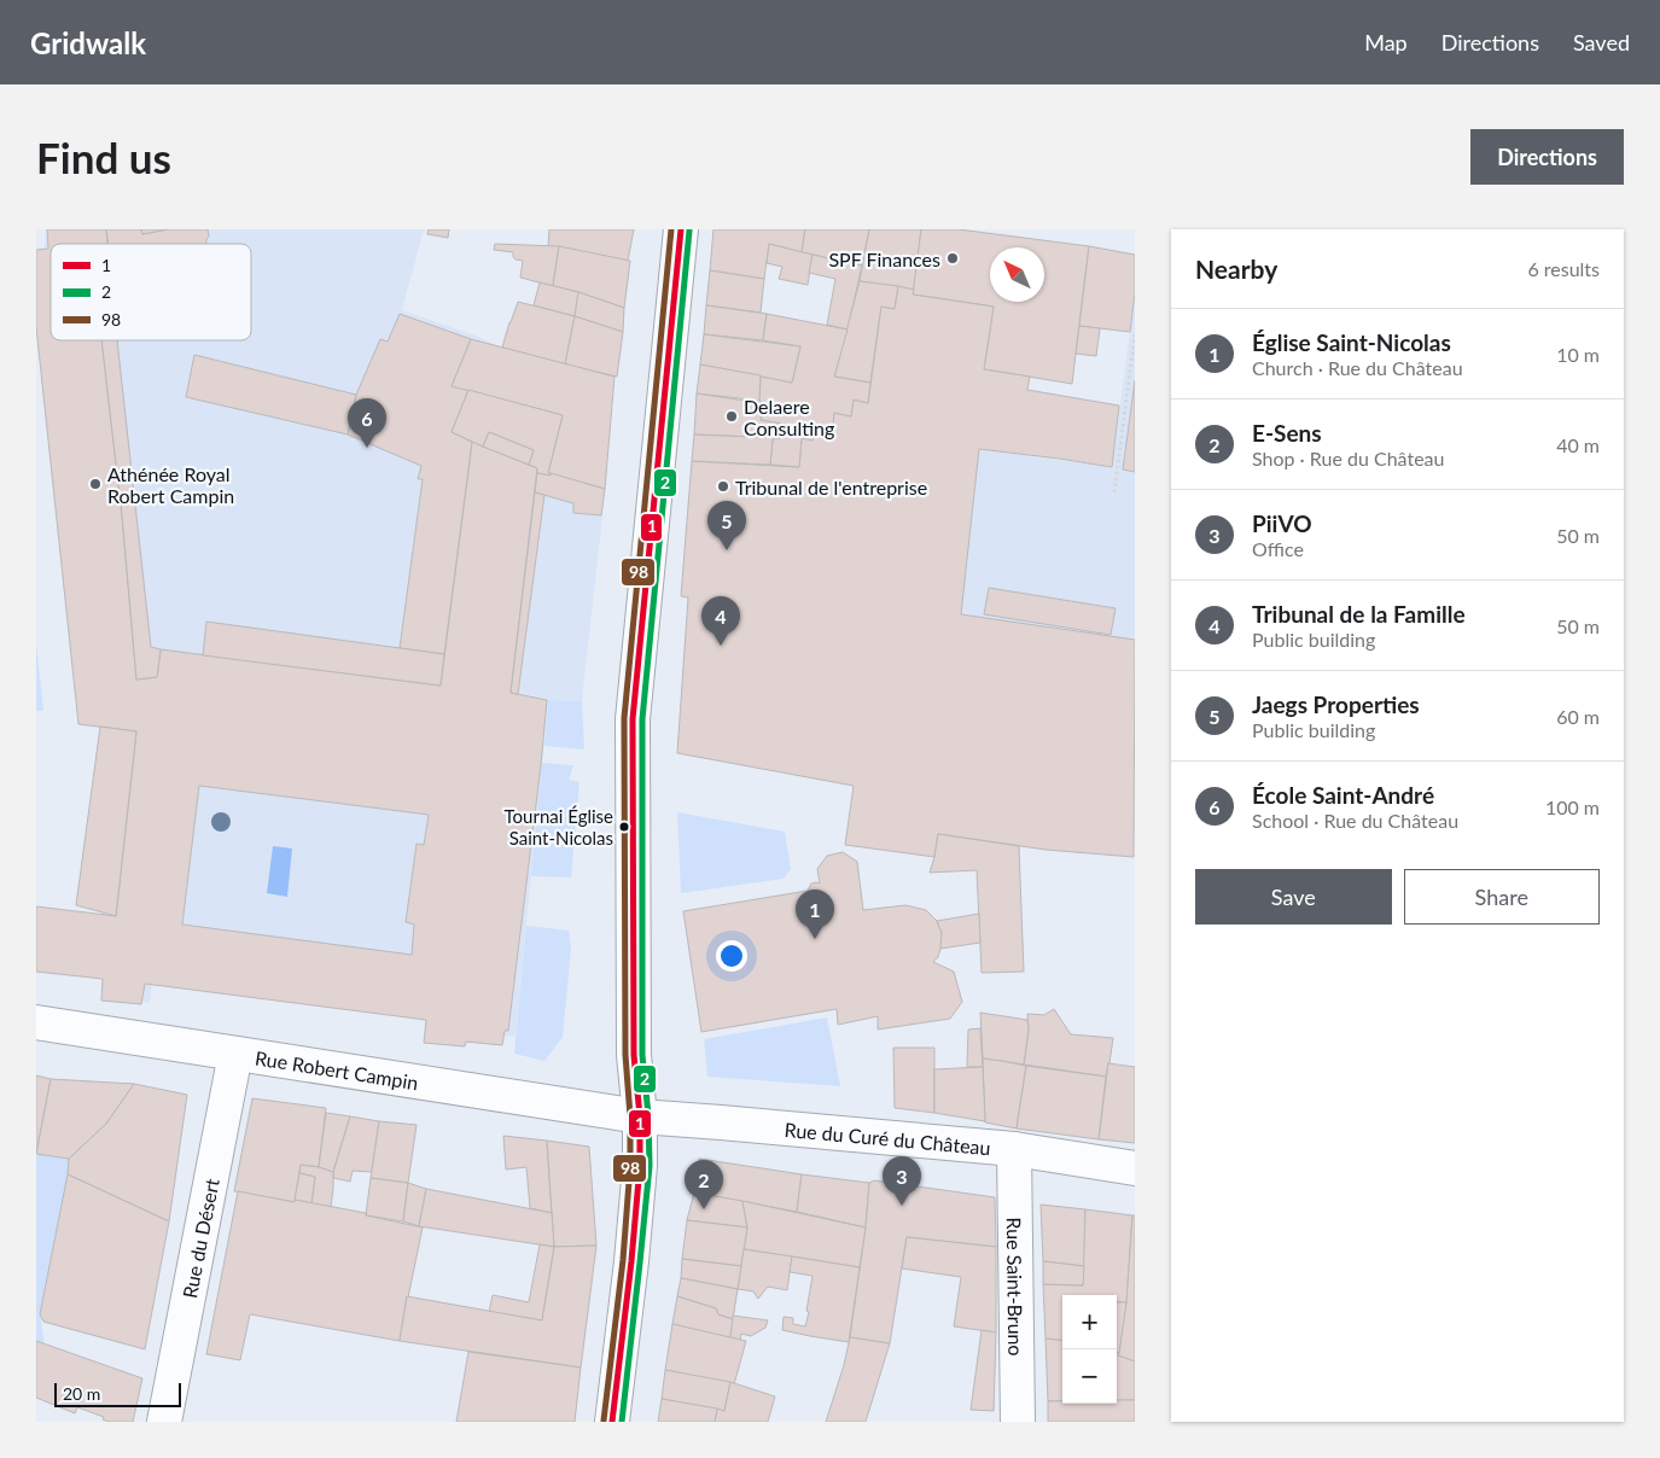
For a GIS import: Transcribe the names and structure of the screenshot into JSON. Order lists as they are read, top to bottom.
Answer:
{
  "streets": {
    "street": [
      "Rue Robert Campin",
      "Rue du Curé du Château",
      "Rue du Désert",
      "Rue Saint-Bruno"
    ]
  },
  "crossings": [
    ["Rue Robert Campin", "Rue du Curé du Château"],
    ["Rue Robert Campin", "Rue du Désert"],
    ["Rue du Curé du Château", "Rue Saint-Bruno"]
  ],
  "places": [
    "SPF Finances",
    "Delaere Consulting",
    "Athénée Royal Robert Campin",
    "Tribunal de l'entreprise",
    "Tournai Église Saint-Nicolas"
  ],
  "lines": ["transit line 1", "transit line 98", "transit line 2"],
  "legend": ["1", "2", "98"],
  "scale_bar": "20 m",
  "north": "top left",
  "page": {
    "header": "Gridwalk",
    "nav": ["Map", "Directions", "Saved"],
    "buttons": [
      "Directions",
      ["Save", "Share"]
    ],
    "title": "Find us",
    "heading": ["Nearby", "6 results"],
    "list": [
      {
        "mark": "1",
        "name": "Église Saint-Nicolas",
        "note": "Church · Rue du Château",
        "value": "10 m"
      },
      {
        "mark": "2",
        "name": "E-Sens",
        "note": "Shop · Rue du Château",
        "value": "40 m"
      },
      {
        "mark": "3",
        "name": "PiiVO",
        "note": "Office",
        "value": "50 m"
      },
      {
        "mark": "4",
        "name": "Tribunal de la Famille",
        "note": "Public building",
        "value": "50 m"
      },
      {
        "mark": "5",
        "name": "Jaegs Properties",
        "note": "Public building",
        "value": "60 m"
      },
      {
        "mark": "6",
        "name": "École Saint-André",
        "note": "School · Rue du Château",
        "value": "100 m"
      }
    ],
    "pins": [
      "6",
      "5",
      "4",
      "1",
      "3",
      "2"
    ],
    "map_buttons": ["+", "−"],
    "scale": "20 m"
  }
}
